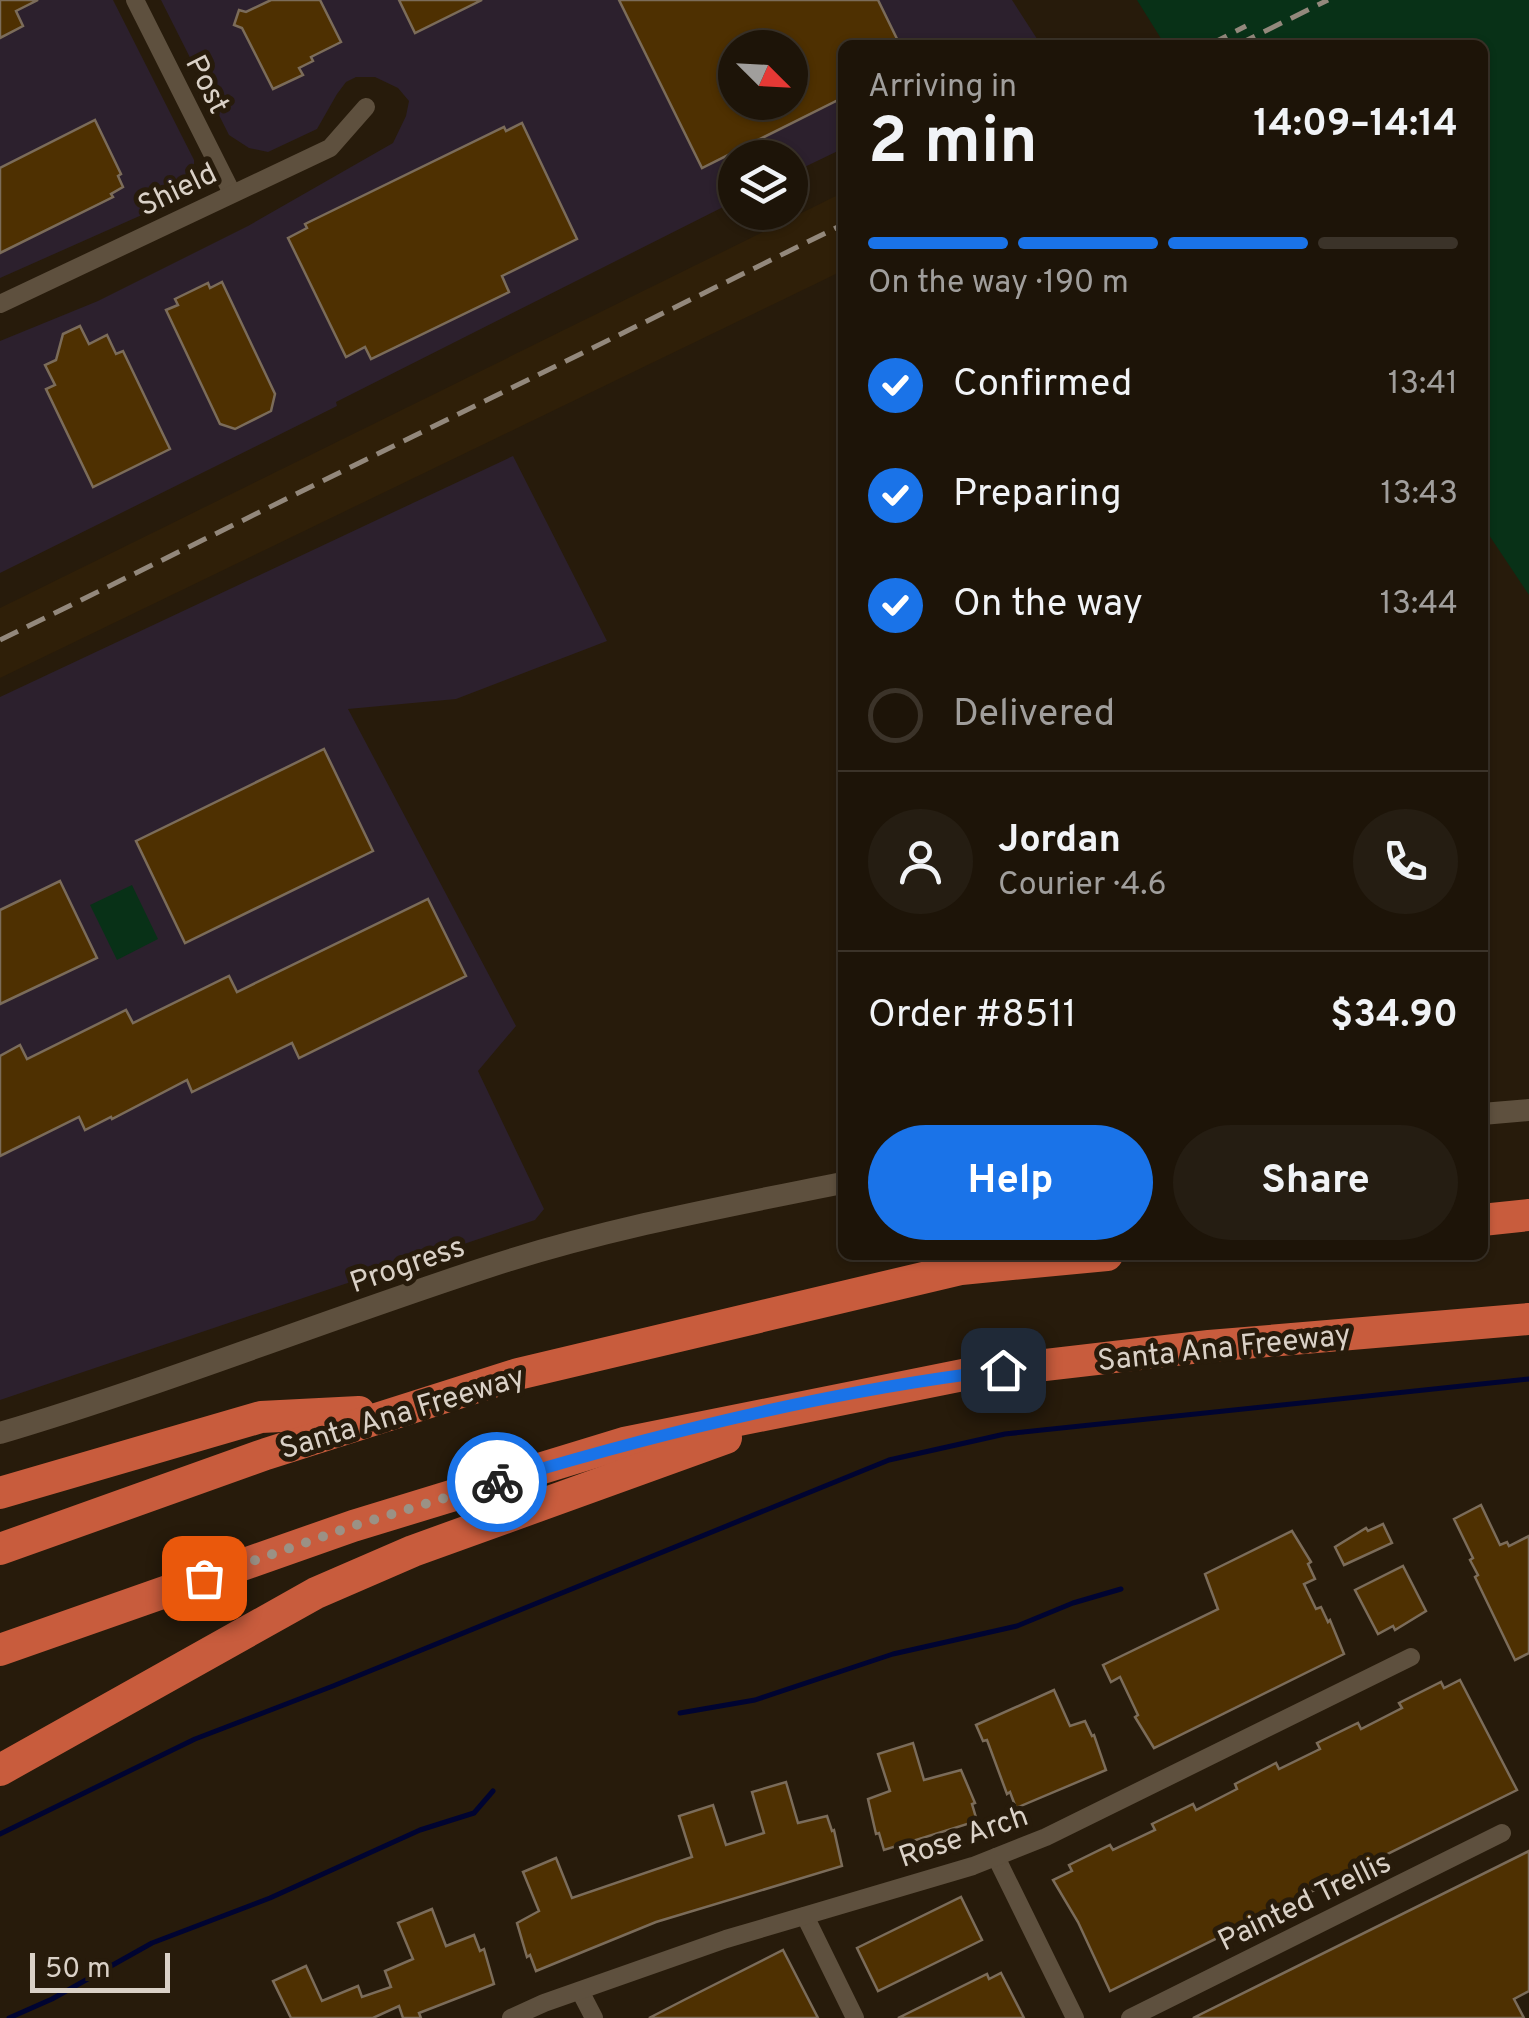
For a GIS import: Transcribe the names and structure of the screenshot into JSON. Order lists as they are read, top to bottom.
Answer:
{
  "streets": {
    "highway": ["Santa Ana Freeway"],
    "street": [
      "Post",
      "Shield",
      "Progress",
      "Rose Arch",
      "Painted Trellis"
    ]
  },
  "crossings": [
    ["Post", "Shield"]
  ],
  "scale_bar": "50 m",
  "north": "bottom right",
  "page": {
    "heading": ["2 min", "Arriving in", "14:09–14:14"],
    "panel": [
      "Jordan",
      "Courier · 4.6",
      "Order #8511",
      "$34.90"
    ],
    "bar": "On the way · 190 m",
    "list": [
      ["Confirmed", "13:41"],
      ["Preparing", "13:43"],
      ["On the way", "13:44"],
      "Delivered"
    ],
    "buttons": ["Help", "Share"],
    "scale": "50 m"
  }
}
